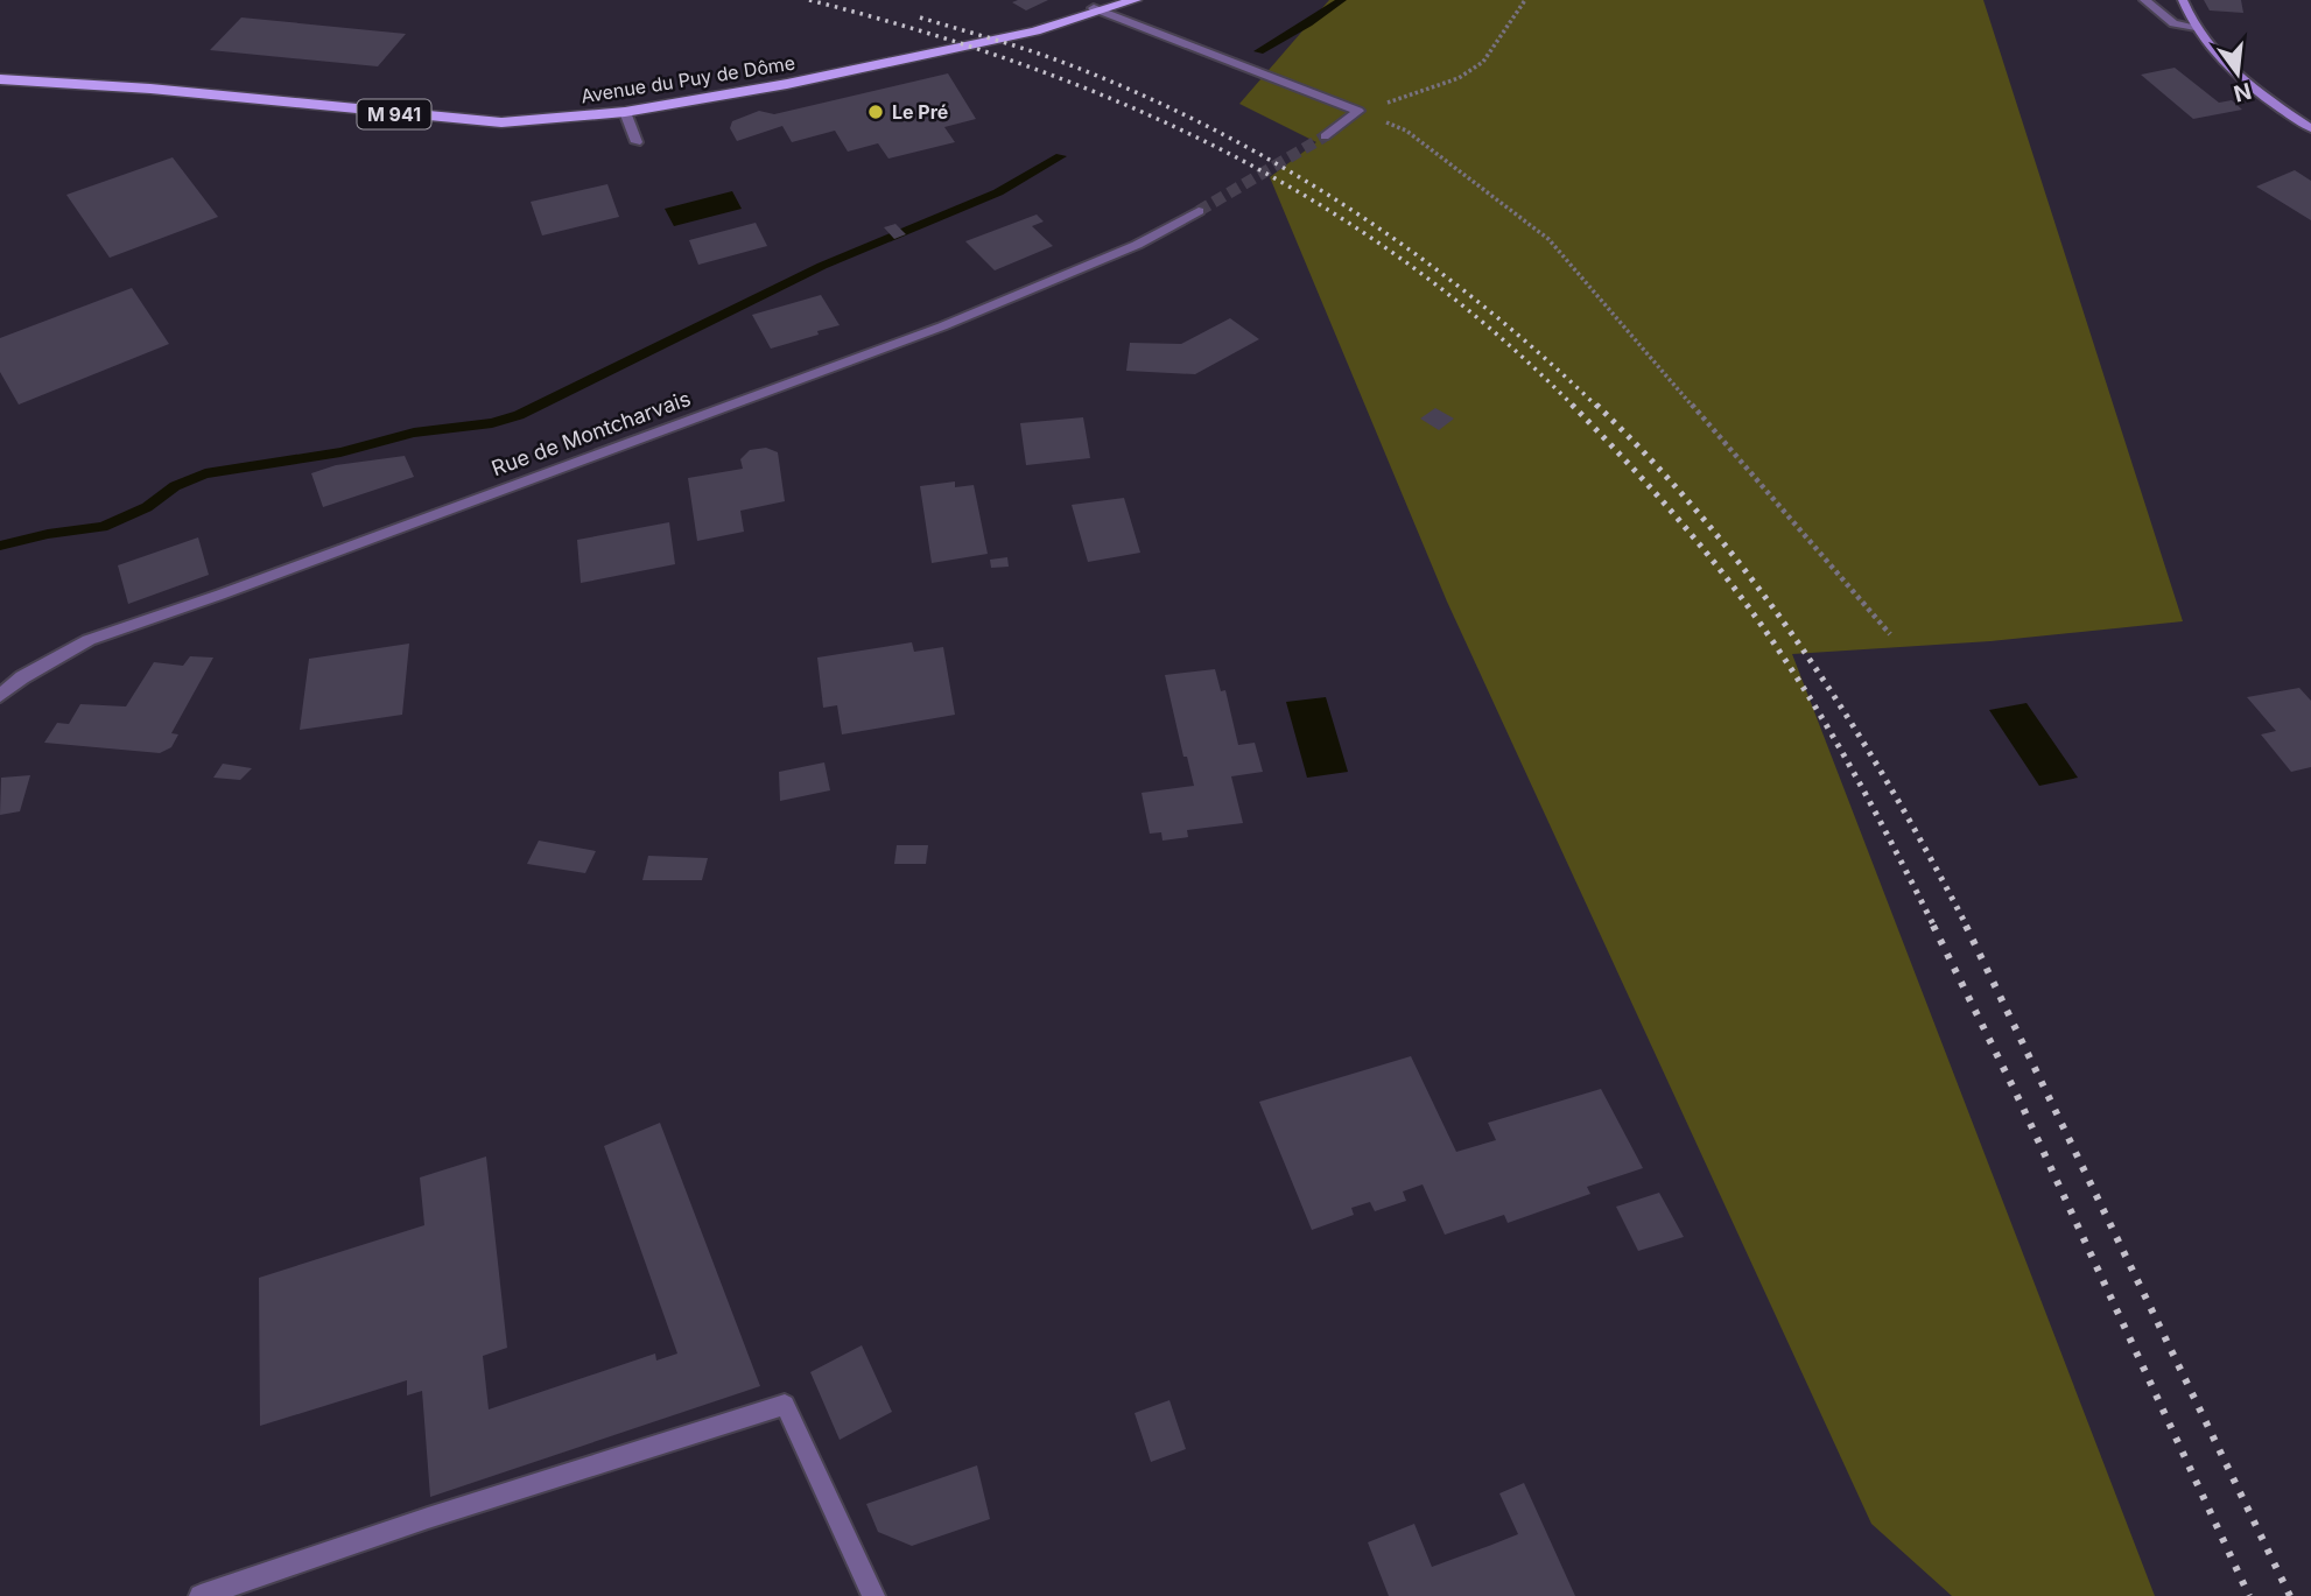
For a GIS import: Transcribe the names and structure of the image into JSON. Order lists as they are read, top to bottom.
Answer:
{
  "streets": {
    "main road": ["Avenue du Puy de Dôme", "M 941"],
    "street": ["Rue de Montcharvais"]
  },
  "places": ["Le Pré"],
  "north": "bottom"
}
